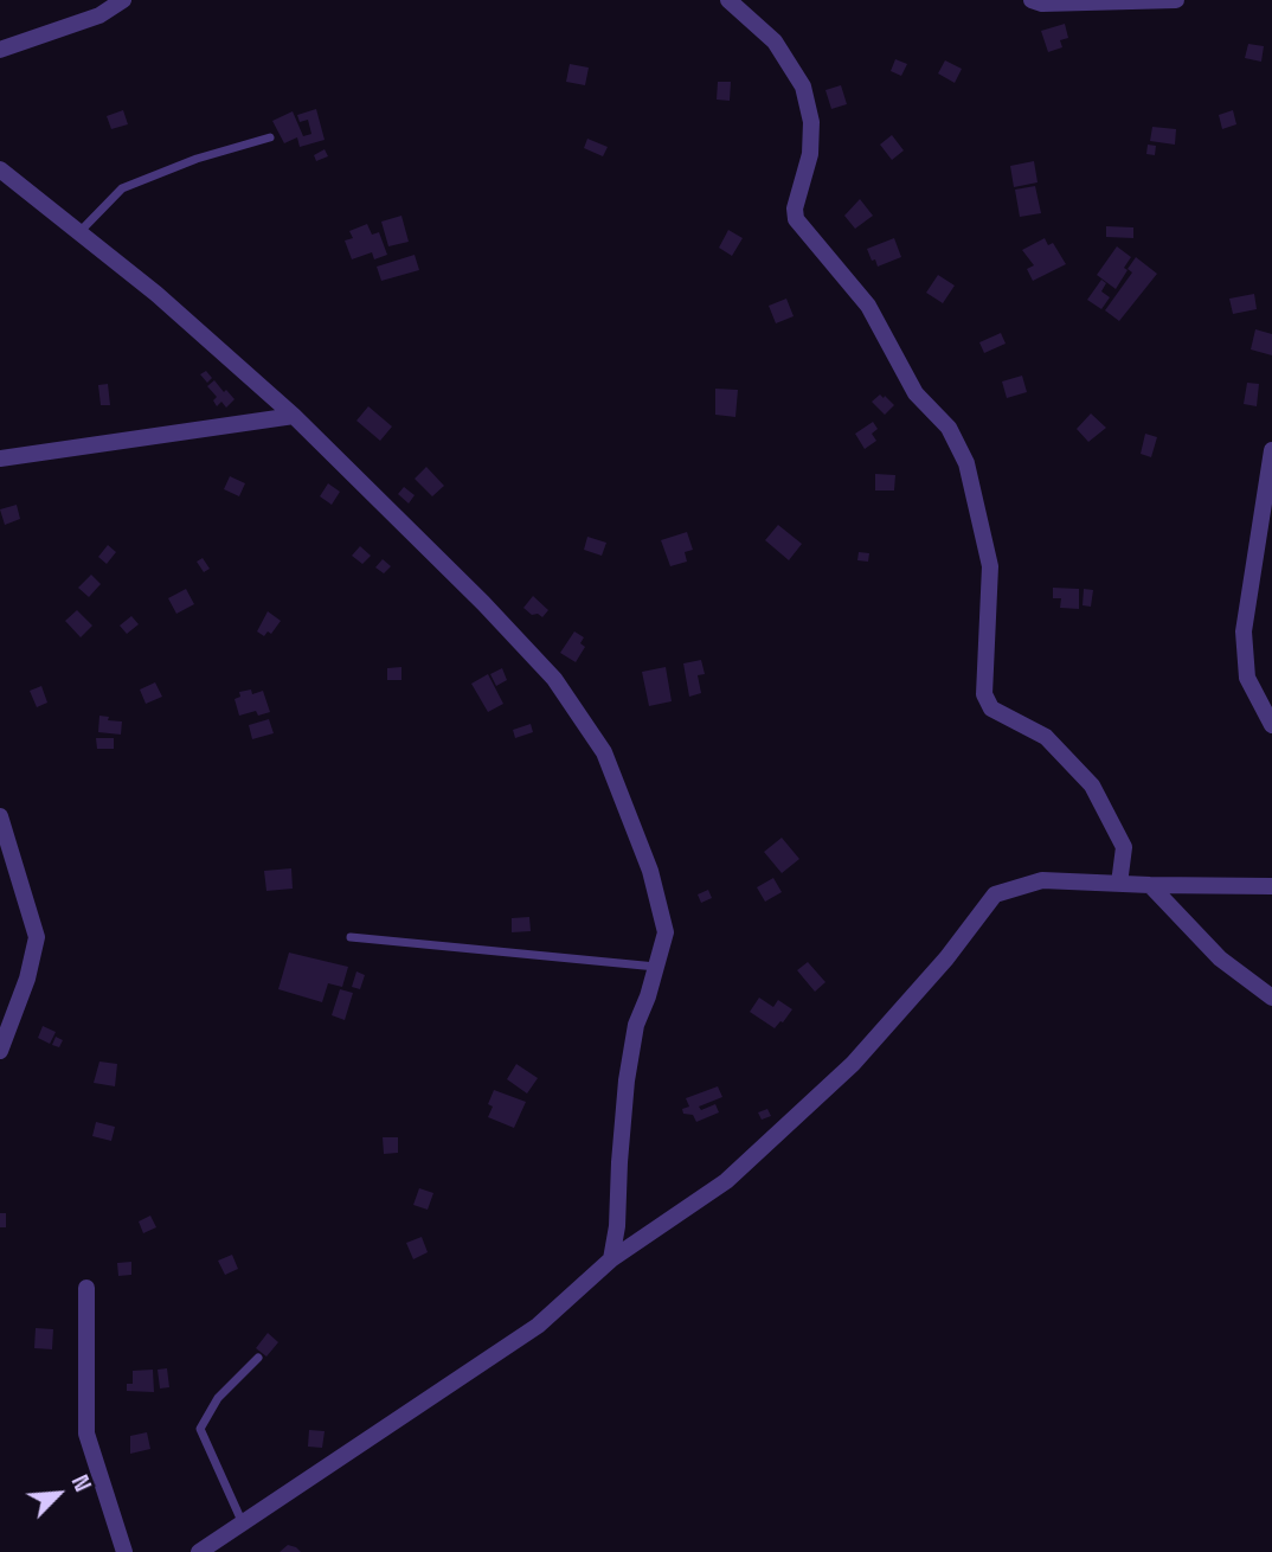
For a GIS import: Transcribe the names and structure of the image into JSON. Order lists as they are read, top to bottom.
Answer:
{
  "north": "top right"
}
